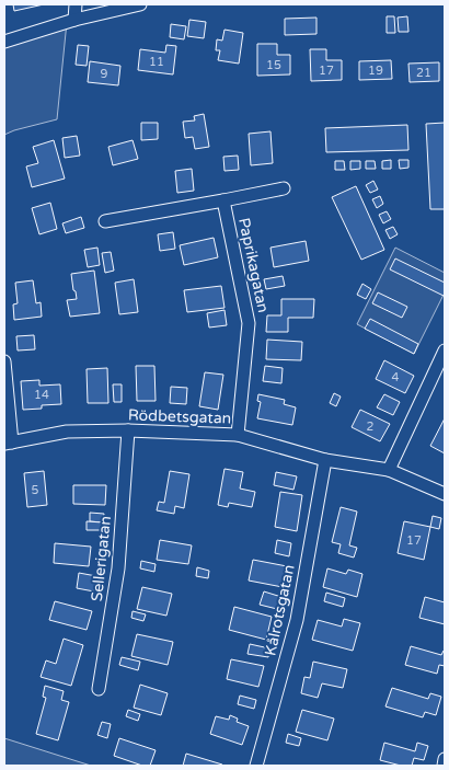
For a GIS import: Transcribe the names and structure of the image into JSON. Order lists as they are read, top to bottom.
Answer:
{
  "streets": {
    "street": [
      "Paprikagatan",
      "Rödbetsgatan",
      "Sellerigatan",
      "Kålrotsgatan"
    ]
  },
  "crossings": [
    ["Paprikagatan", "Rödbetsgatan"],
    ["Rödbetsgatan", "Sellerigatan"],
    ["Rödbetsgatan", "Kålrotsgatan"]
  ],
  "house_numbers": [
    "11",
    "15",
    "17",
    "19",
    "21",
    "9",
    "4",
    "14",
    "2",
    "5",
    "17"
  ]
}
